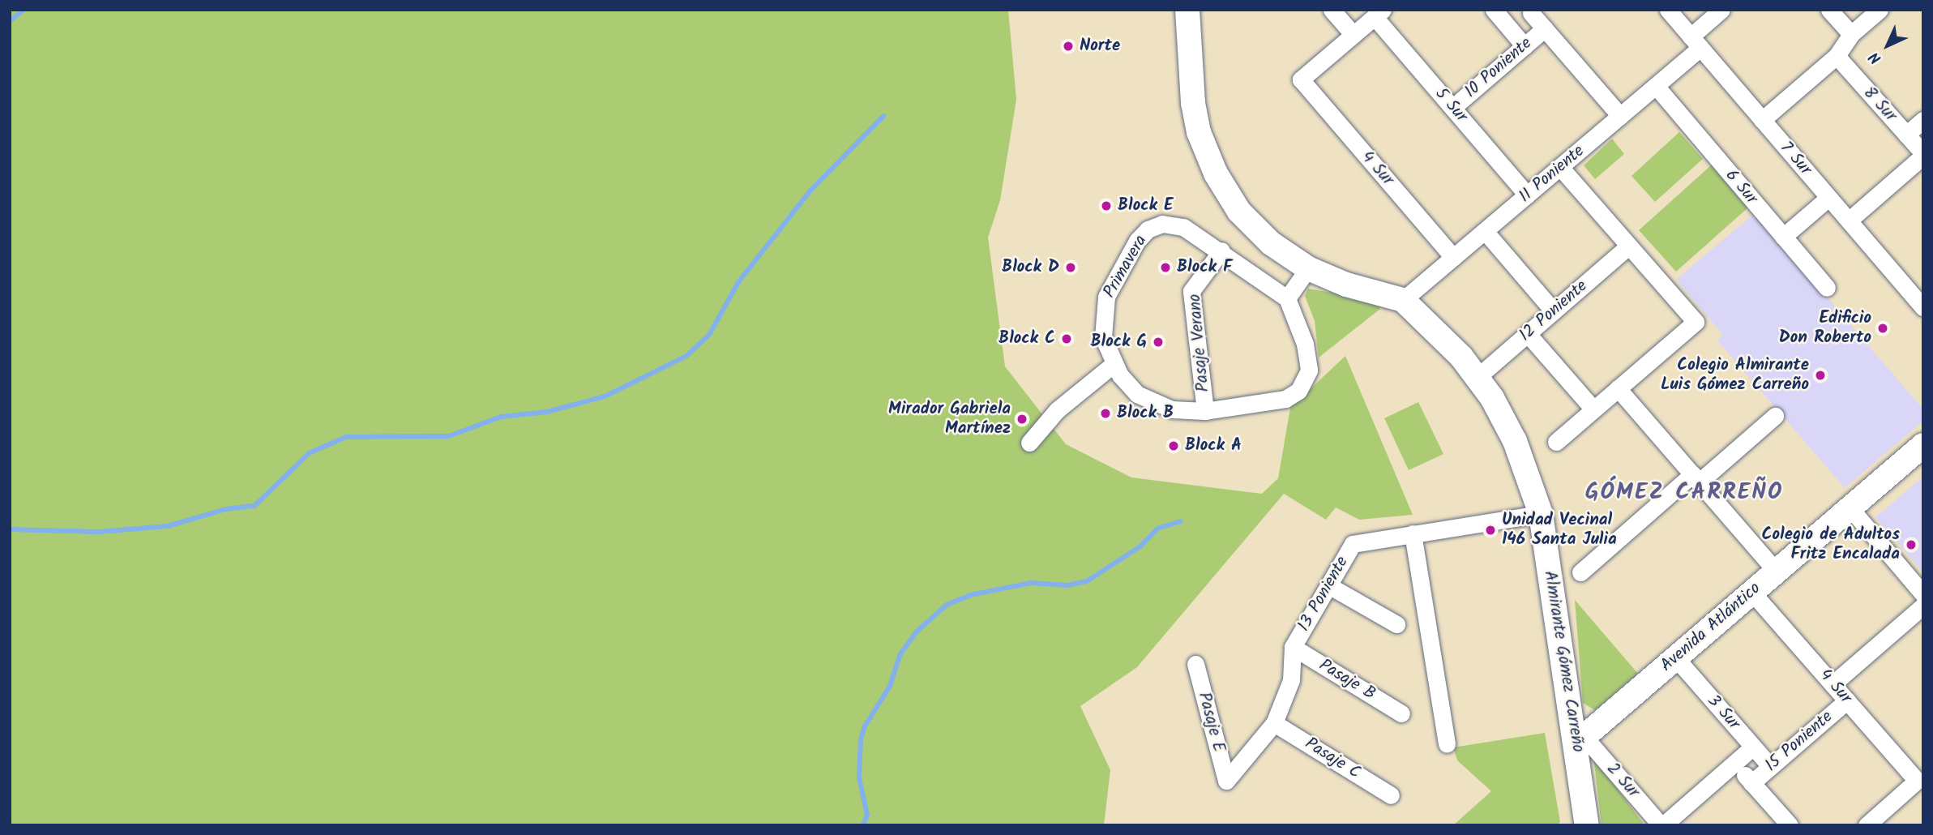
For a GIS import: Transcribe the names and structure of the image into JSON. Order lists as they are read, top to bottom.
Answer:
{
  "streets": {
    "street": [
      "10 Poniente",
      "8 Sur",
      "5 Sur",
      "7 Sur",
      "4 Sur",
      "11 Poniente",
      "6 Sur",
      "Primavera",
      "12 Poniente",
      "Pasaje Verano",
      "13 Poniente",
      "Avenida Atlántico",
      "Almirante Gómez Carreño",
      "Pasaje B",
      "3 Sur",
      "Pasaje E",
      "15 Poniente",
      "Pasaje C",
      "2 Sur"
    ]
  },
  "crossings": [
    ["10 Poniente", "5 Sur"],
    ["5 Sur", "11 Poniente"],
    ["7 Sur", "11 Poniente"],
    ["4 Sur", "11 Poniente"],
    ["4 Sur", "Avenida Atlántico"],
    ["4 Sur", "15 Poniente"],
    ["11 Poniente", "6 Sur"],
    ["11 Poniente", "Almirante Gómez Carreño"],
    ["Primavera", "Pasaje Verano"],
    ["12 Poniente", "Almirante Gómez Carreño"],
    ["13 Poniente", "Almirante Gómez Carreño"],
    ["13 Poniente", "Pasaje B"],
    ["13 Poniente", "Pasaje E"],
    ["13 Poniente", "Pasaje C"],
    ["Avenida Atlántico", "Almirante Gómez Carreño"],
    ["Avenida Atlántico", "3 Sur"],
    ["Avenida Atlántico", "2 Sur"],
    ["Almirante Gómez Carreño", "2 Sur"],
    ["3 Sur", "15 Poniente"],
    ["15 Poniente", "2 Sur"]
  ],
  "districts": ["GÓMEZ CARREÑO"],
  "places": [
    "Norte",
    "Block E",
    "Block D",
    "Block F",
    "Edificio Don Roberto",
    "Block C",
    "Block G",
    "Colegio Almirante Luis Gómez Carreño",
    "Block B",
    "Mirador Gabriela Martínez",
    "Block A",
    "Unidad Vecinal 146 Santa Julia",
    "Colegio de Adultos Fritz Encalada"
  ],
  "north": "bottom left"
}
